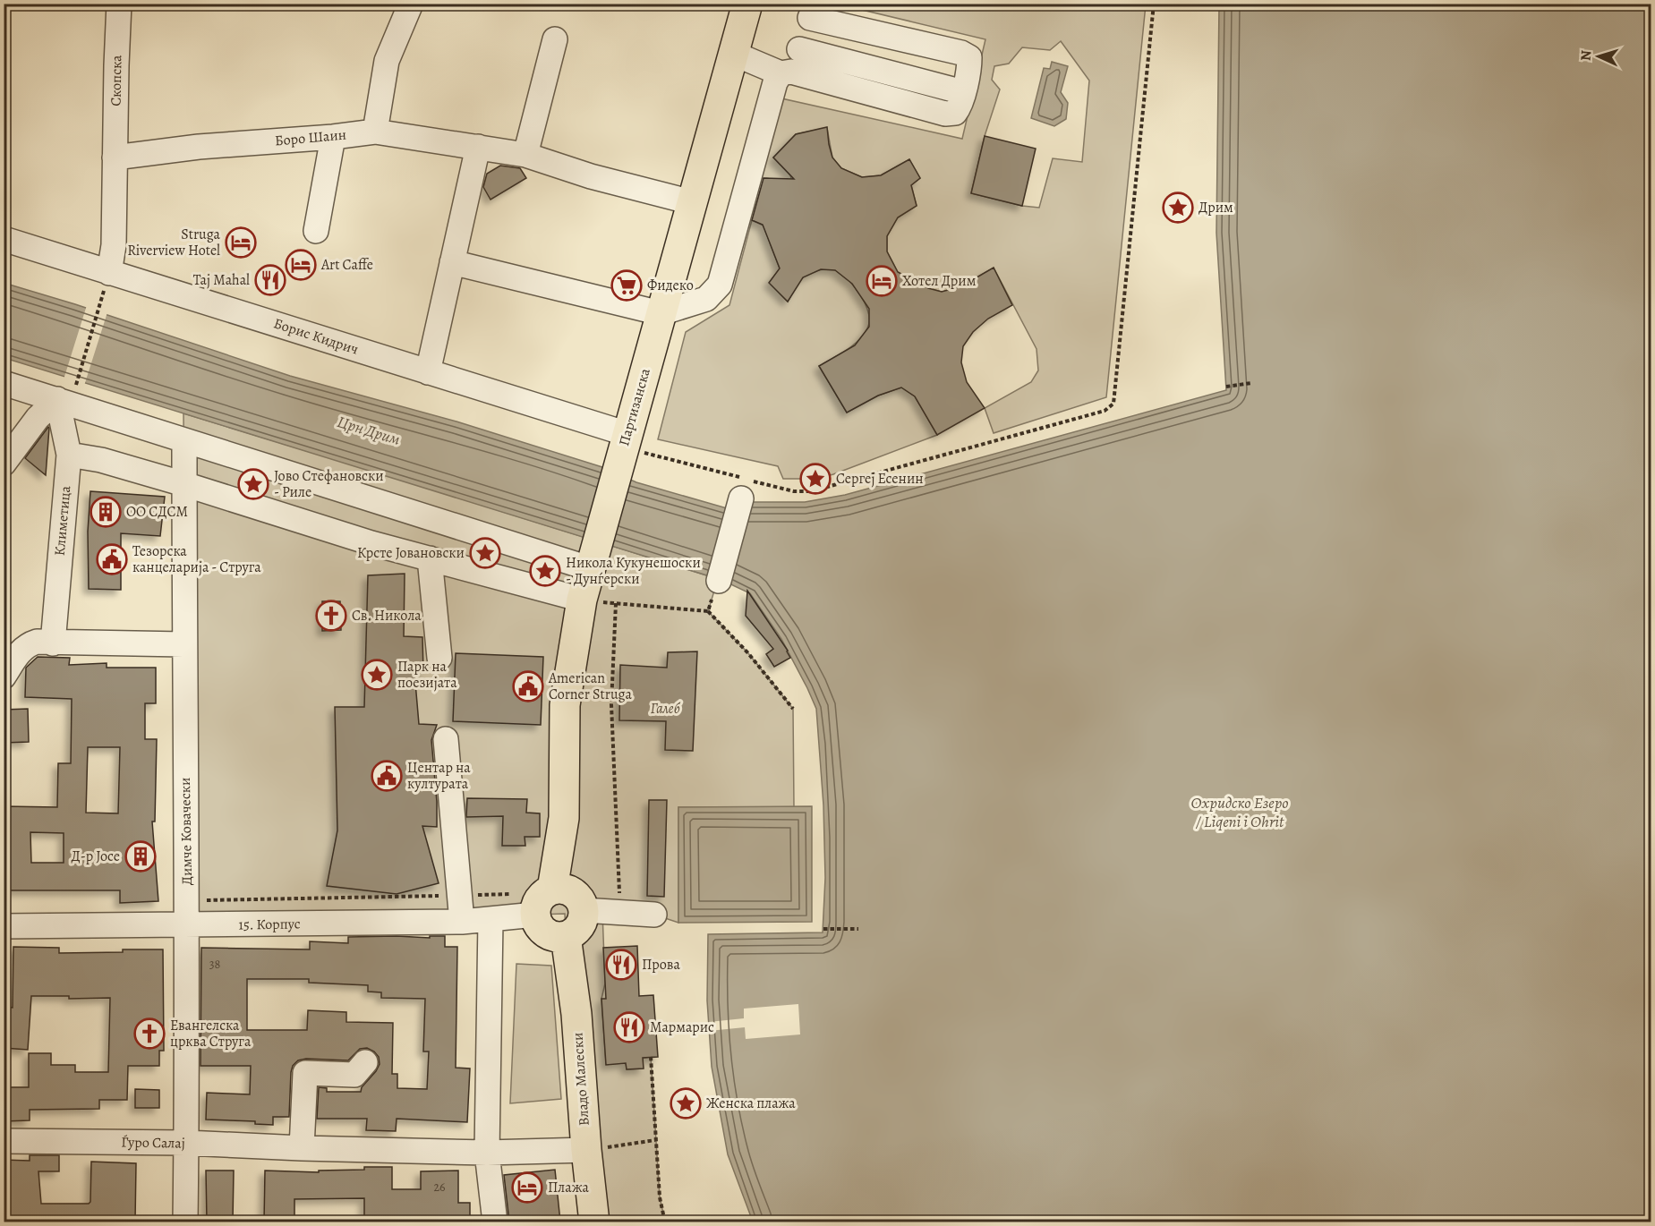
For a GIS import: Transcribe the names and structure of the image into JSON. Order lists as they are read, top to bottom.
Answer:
{
  "streets": {
    "main road": ["Партизанска", "Владо Малески"],
    "street": [
      "Скопска",
      "Боро Шаин",
      "Борис Кидрич",
      "Климетица",
      "Димче Ковачески",
      "15. Корпус",
      "Ѓуро Салај"
    ]
  },
  "crossings": [
    ["Скопска", "Боро Шаин"],
    ["Скопска", "Борис Кидрич"],
    ["Боро Шаин", "Партизанска"],
    ["Борис Кидрич", "Партизанска"],
    ["Партизанска", "15. Корпус"],
    ["Партизанска", "Владо Малески"],
    ["Димче Ковачески", "15. Корпус"],
    ["Димче Ковачески", "Ѓуро Салај"],
    ["15. Корпус", "Владо Малески"],
    ["Владо Малески", "Ѓуро Салај"]
  ],
  "water": ["Црн Дрим", "Охридско Езеро / Liqeni i Ohrit"],
  "parks": ["Галеб"],
  "places": {
    "place": [
      "Дрим",
      "Сергеј Есенин",
      "Јово Стефановски - Риле",
      "Крсте Јовановски",
      "Никола Кукунешоски - Дунѓерски",
      "Парк на поезијата",
      "Женска плажа"
    ],
    "hotel": [
      "Struga Riverview Hotel",
      "Art Caffe",
      "Хотел Дрим",
      "Плажа"
    ],
    "restaurant": ["Taj Mahal", "Прова", "Мармарис"],
    "supermarket": ["Фидеко"],
    "building": ["ОО СДСМ", "Д-р Јосе"],
    "public building": ["Тезорска канцеларија - Струга", "American Corner Struga", "Центар на културата"],
    "church": ["Св. Никола", "Евангелска црква Струга"]
  },
  "house_numbers": ["38", "26"],
  "north": "left"
}
